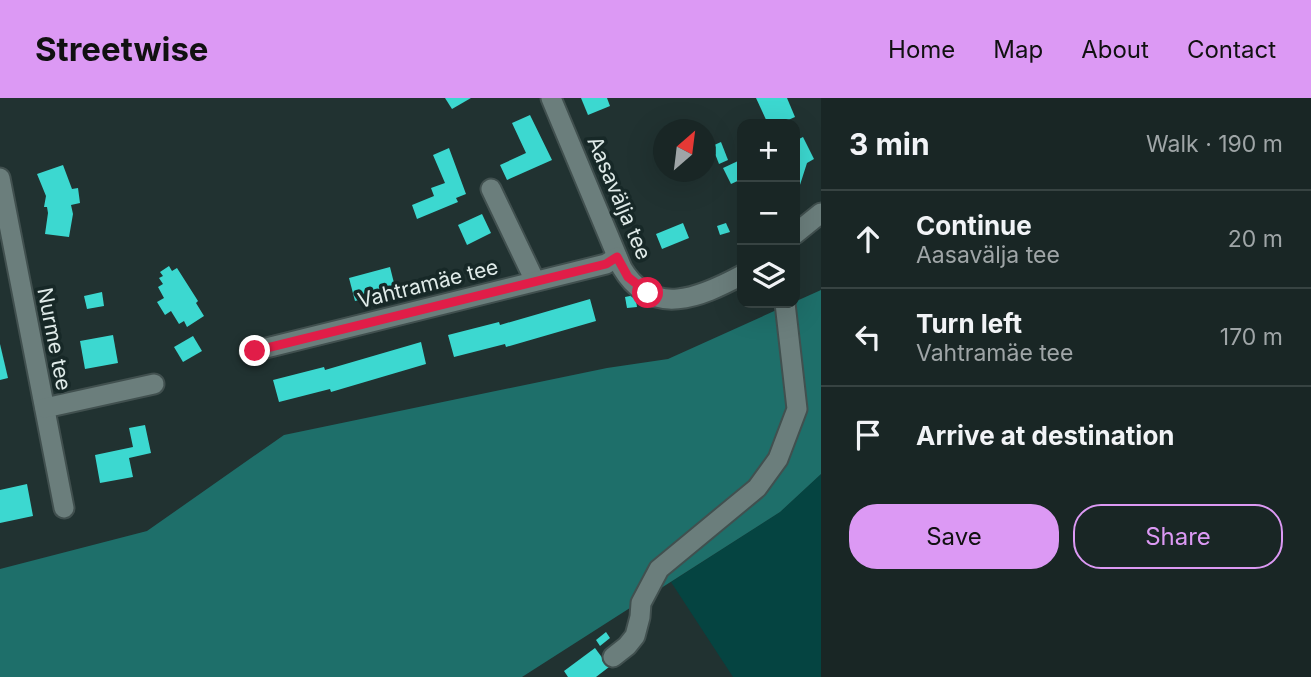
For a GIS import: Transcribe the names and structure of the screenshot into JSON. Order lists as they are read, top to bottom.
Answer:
{
  "streets": {
    "street": ["Aasavälja tee", "Vahtramäe tee", "Nurme tee"]
  },
  "crossings": [
    ["Aasavälja tee", "Vahtramäe tee"]
  ],
  "north": "top right",
  "page": {
    "header": "Streetwise",
    "nav": [
      "Home",
      "Map",
      "About",
      "Contact"
    ],
    "heading": ["3 min", "Walk · 190 m"],
    "map_buttons": ["+", "−"],
    "list": [
      ["Continue", "Aasavälja tee", "20 m"],
      ["Turn left", "Vahtramäe tee", "170 m"],
      "Arrive at destination"
    ],
    "buttons": ["Save", "Share"]
  }
}
